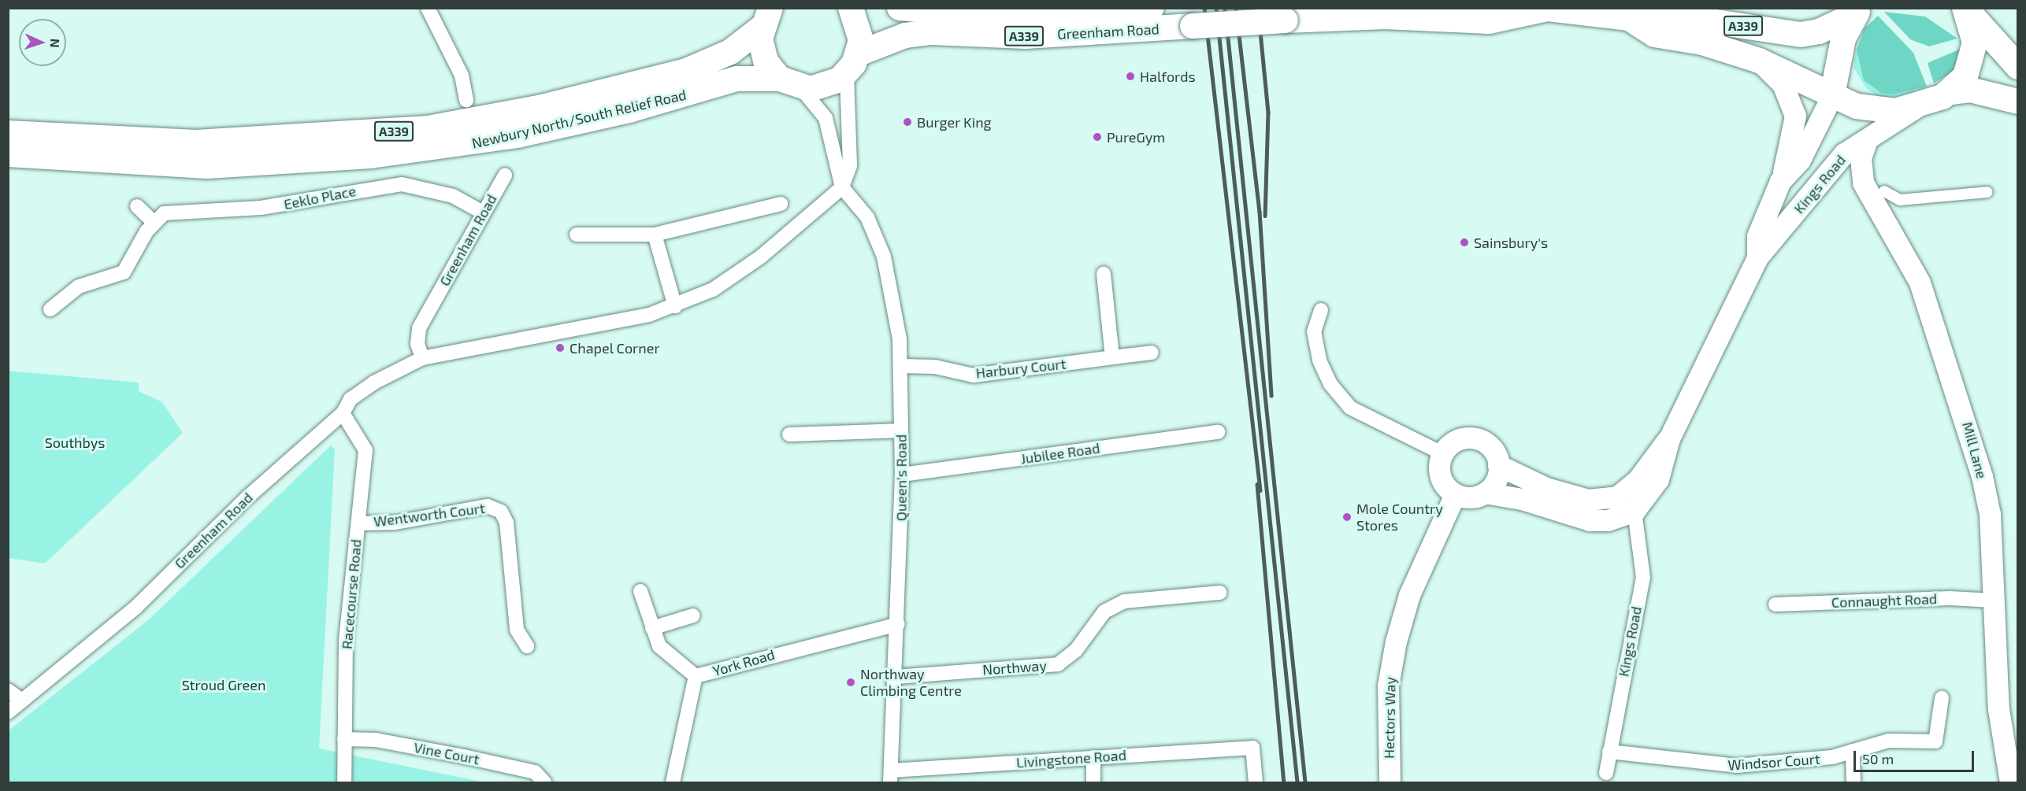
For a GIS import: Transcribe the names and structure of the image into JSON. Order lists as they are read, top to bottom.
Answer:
{
  "streets": {
    "highway": ["A339", "Greenham Road", "Newbury North/South Relief Road"],
    "main road": ["Kings Road", "Mill Lane", "Hectors Way"],
    "street": [
      "Eeklo Place",
      "Harbury Court",
      "Jubilee Road",
      "Queen's Road",
      "Wentworth Court",
      "Racecourse Road",
      "Connaught Road",
      "York Road",
      "Northway",
      "Vine Court",
      "Livingstone Road",
      "Windsor Court"
    ]
  },
  "crossings": [
    ["A339", "Greenham Road"],
    ["A339", "Kings Road"],
    ["Greenham Road", "Newbury North/South Relief Road"],
    ["Greenham Road", "Eeklo Place"],
    ["Greenham Road", "Queen's Road"],
    ["Greenham Road", "Racecourse Road"],
    ["Kings Road", "Mill Lane"],
    ["Kings Road", "Windsor Court"],
    ["Harbury Court", "Queen's Road"],
    ["Mill Lane", "Connaught Road"],
    ["Jubilee Road", "Queen's Road"],
    ["Queen's Road", "York Road"],
    ["Queen's Road", "Northway"],
    ["Queen's Road", "Livingstone Road"],
    ["Wentworth Court", "Racecourse Road"],
    ["Racecourse Road", "Vine Court"]
  ],
  "parks": ["Southbys", "Stroud Green"],
  "places": [
    "Halfords",
    "Burger King",
    "PureGym",
    "Sainsbury's",
    "Chapel Corner",
    "Mole Country Stores",
    "Northway Climbing Centre"
  ],
  "scale_bar": "50 m",
  "north": "right"
}
